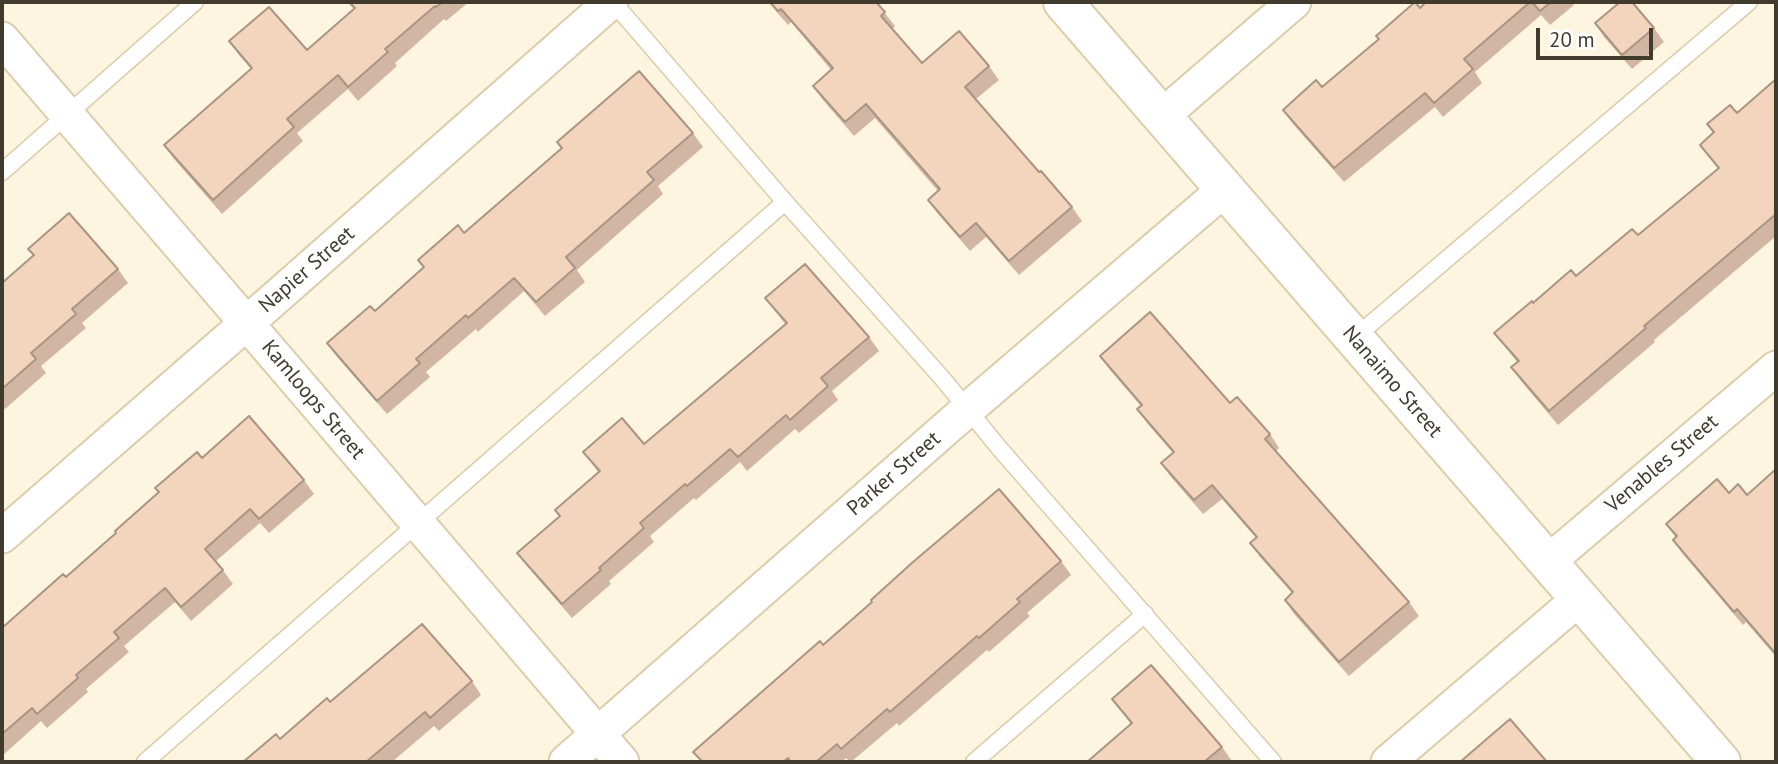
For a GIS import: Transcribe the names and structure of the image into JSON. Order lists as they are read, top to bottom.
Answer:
{
  "streets": {
    "main road": ["Nanaimo Street"],
    "street": [
      "Napier Street",
      "Kamloops Street",
      "Venables Street",
      "Parker Street"
    ]
  },
  "crossings": [
    ["Napier Street", "Kamloops Street"],
    ["Nanaimo Street", "Venables Street"],
    ["Nanaimo Street", "Parker Street"],
    ["Kamloops Street", "Parker Street"]
  ],
  "scale_bar": "20 m"
}
